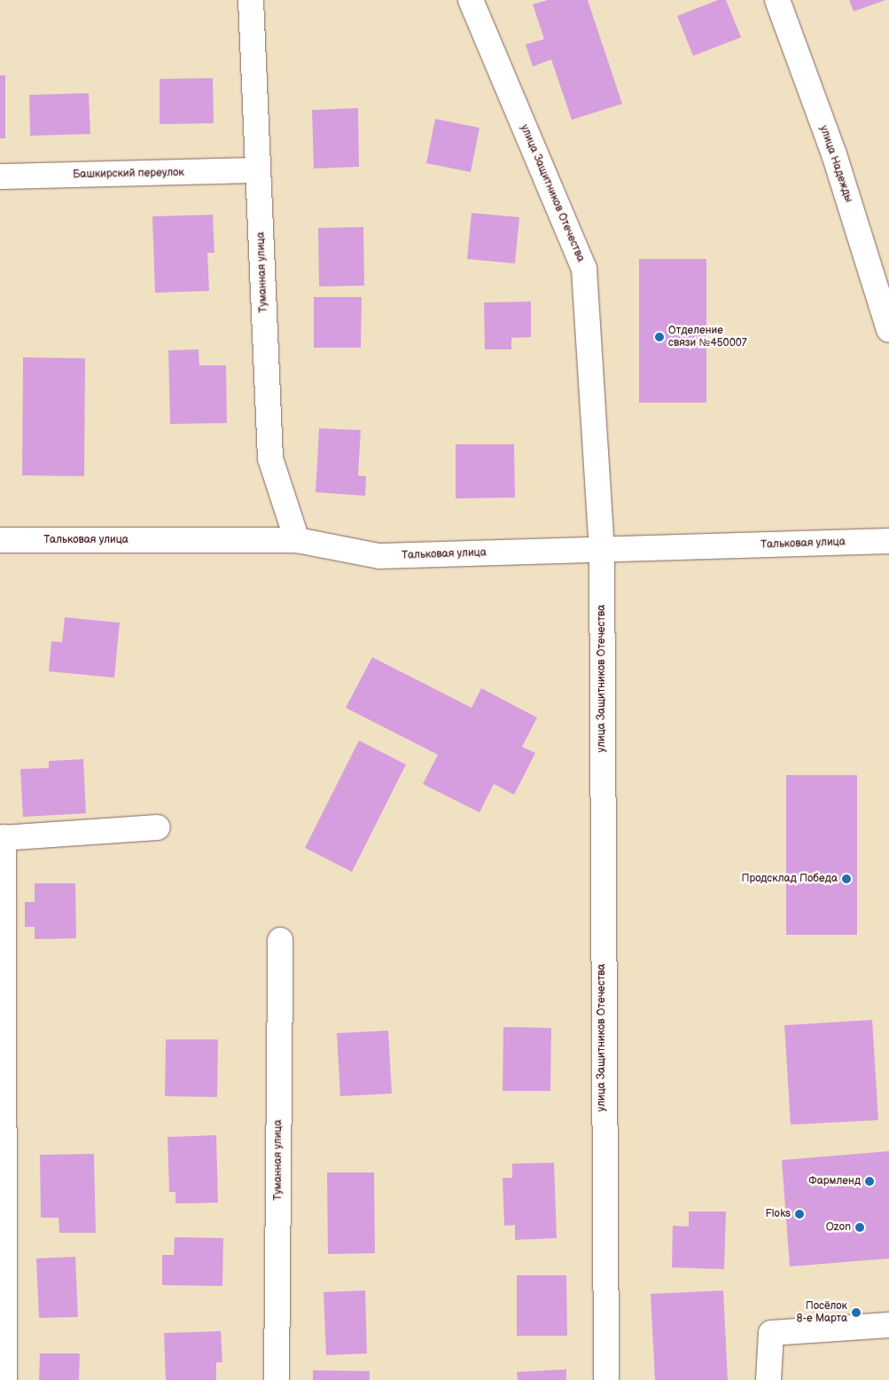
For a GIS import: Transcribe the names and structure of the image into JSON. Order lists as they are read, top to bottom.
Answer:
{
  "streets": {
    "street": [
      "улица Надежды",
      "Башкирский переулок",
      "улица Защитников Отечества",
      "Туманная улица",
      "Тальковая улица"
    ]
  },
  "crossings": [
    ["Башкирский переулок", "Туманная улица"],
    ["улица Защитников Отечества", "Тальковая улица"],
    ["Туманная улица", "Тальковая улица"]
  ],
  "places": [
    "Отделение связи №450007",
    "Продсклад Победа",
    "Фармленд",
    "Floks",
    "Ozon",
    "Посёлок 8-е Марта"
  ]
}
